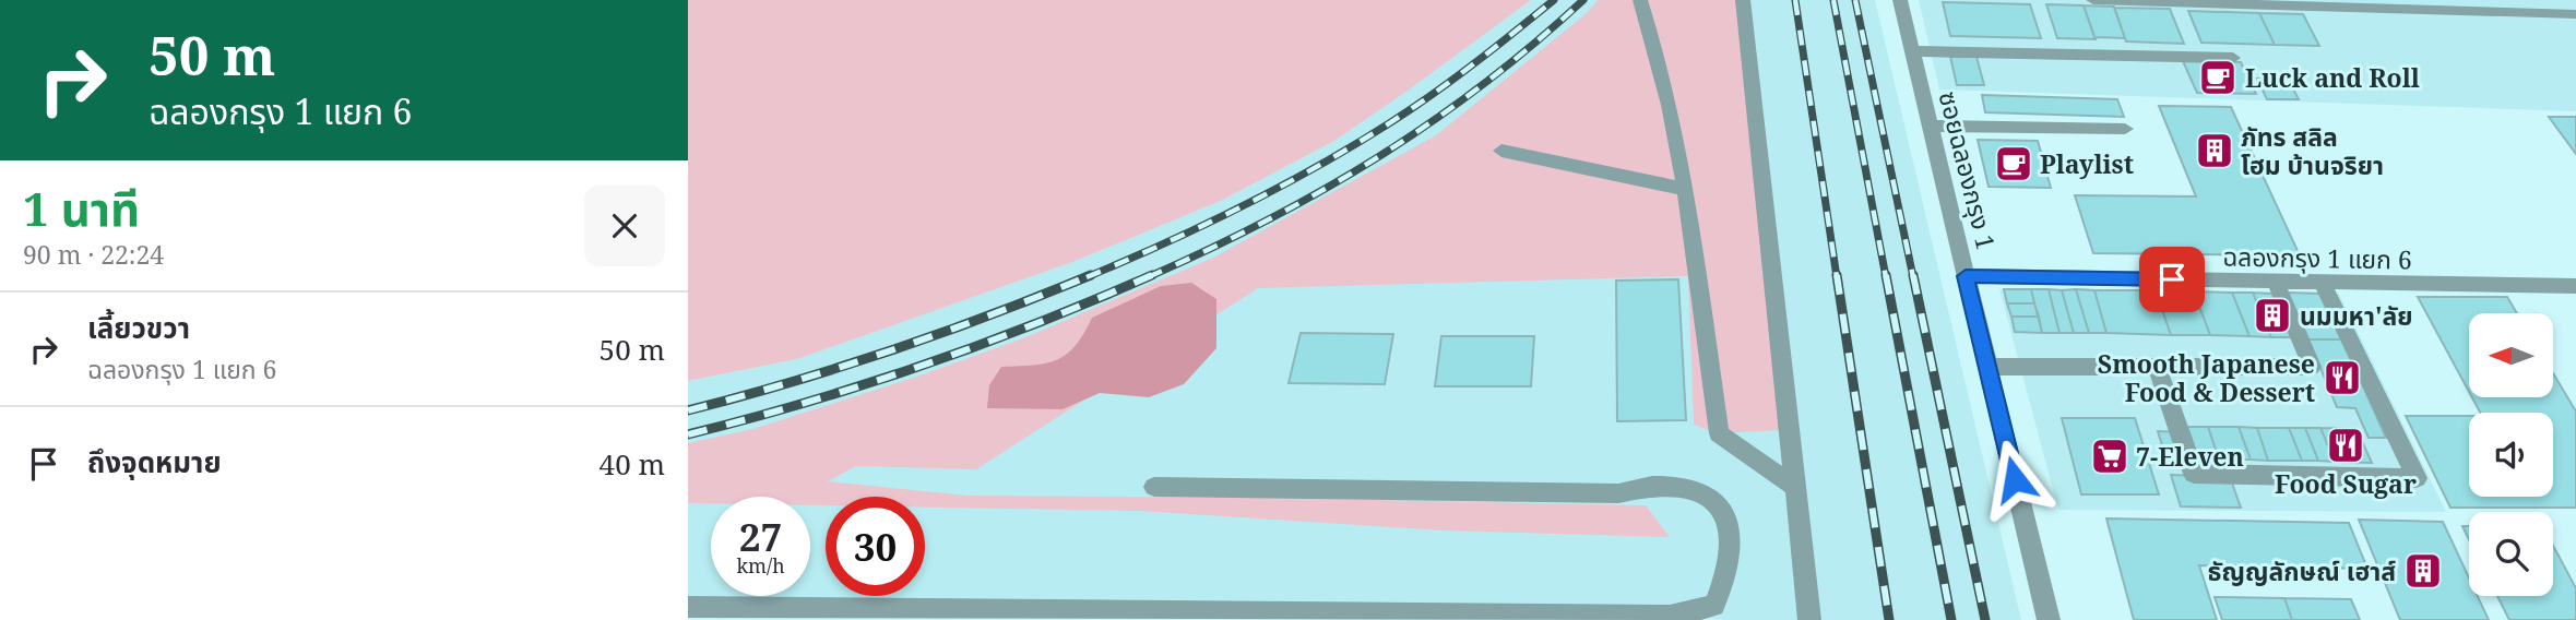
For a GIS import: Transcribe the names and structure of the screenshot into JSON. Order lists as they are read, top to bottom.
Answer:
{
  "streets": {
    "street": ["ซอยฉลองกรุง 1", "ฉลองกรุง 1 แยก 6"]
  },
  "crossings": [
    ["ซอยฉลองกรุง 1", "ฉลองกรุง 1 แยก 6"]
  ],
  "places": {
    "cafe": ["Luck and Roll", "Playlist"],
    "building": ["ภัทร สลิล โฮม บ้านจริยา", "นมมหา'ลัย", "ธัญญลักษณ์ เฮาส์"],
    "restaurant": ["Smooth Japanese Food & Dessert", "Food Sugar"],
    "supermarket": ["7-Eleven"]
  },
  "north": "left",
  "page": {
    "turn": ["50 m", "ฉลองกรุง 1 แยก 6"],
    "heading": ["1 นาที", "90 m · 22:24"],
    "list": [
      {
        "name": "เลี้ยวขวา",
        "note": "ฉลองกรุง 1 แยก 6",
        "value": "50 m"
      },
      {
        "name": "ถึงจุดหมาย",
        "value": "40 m"
      }
    ],
    "speed": "27 km/h",
    "limit": "30"
  }
}
